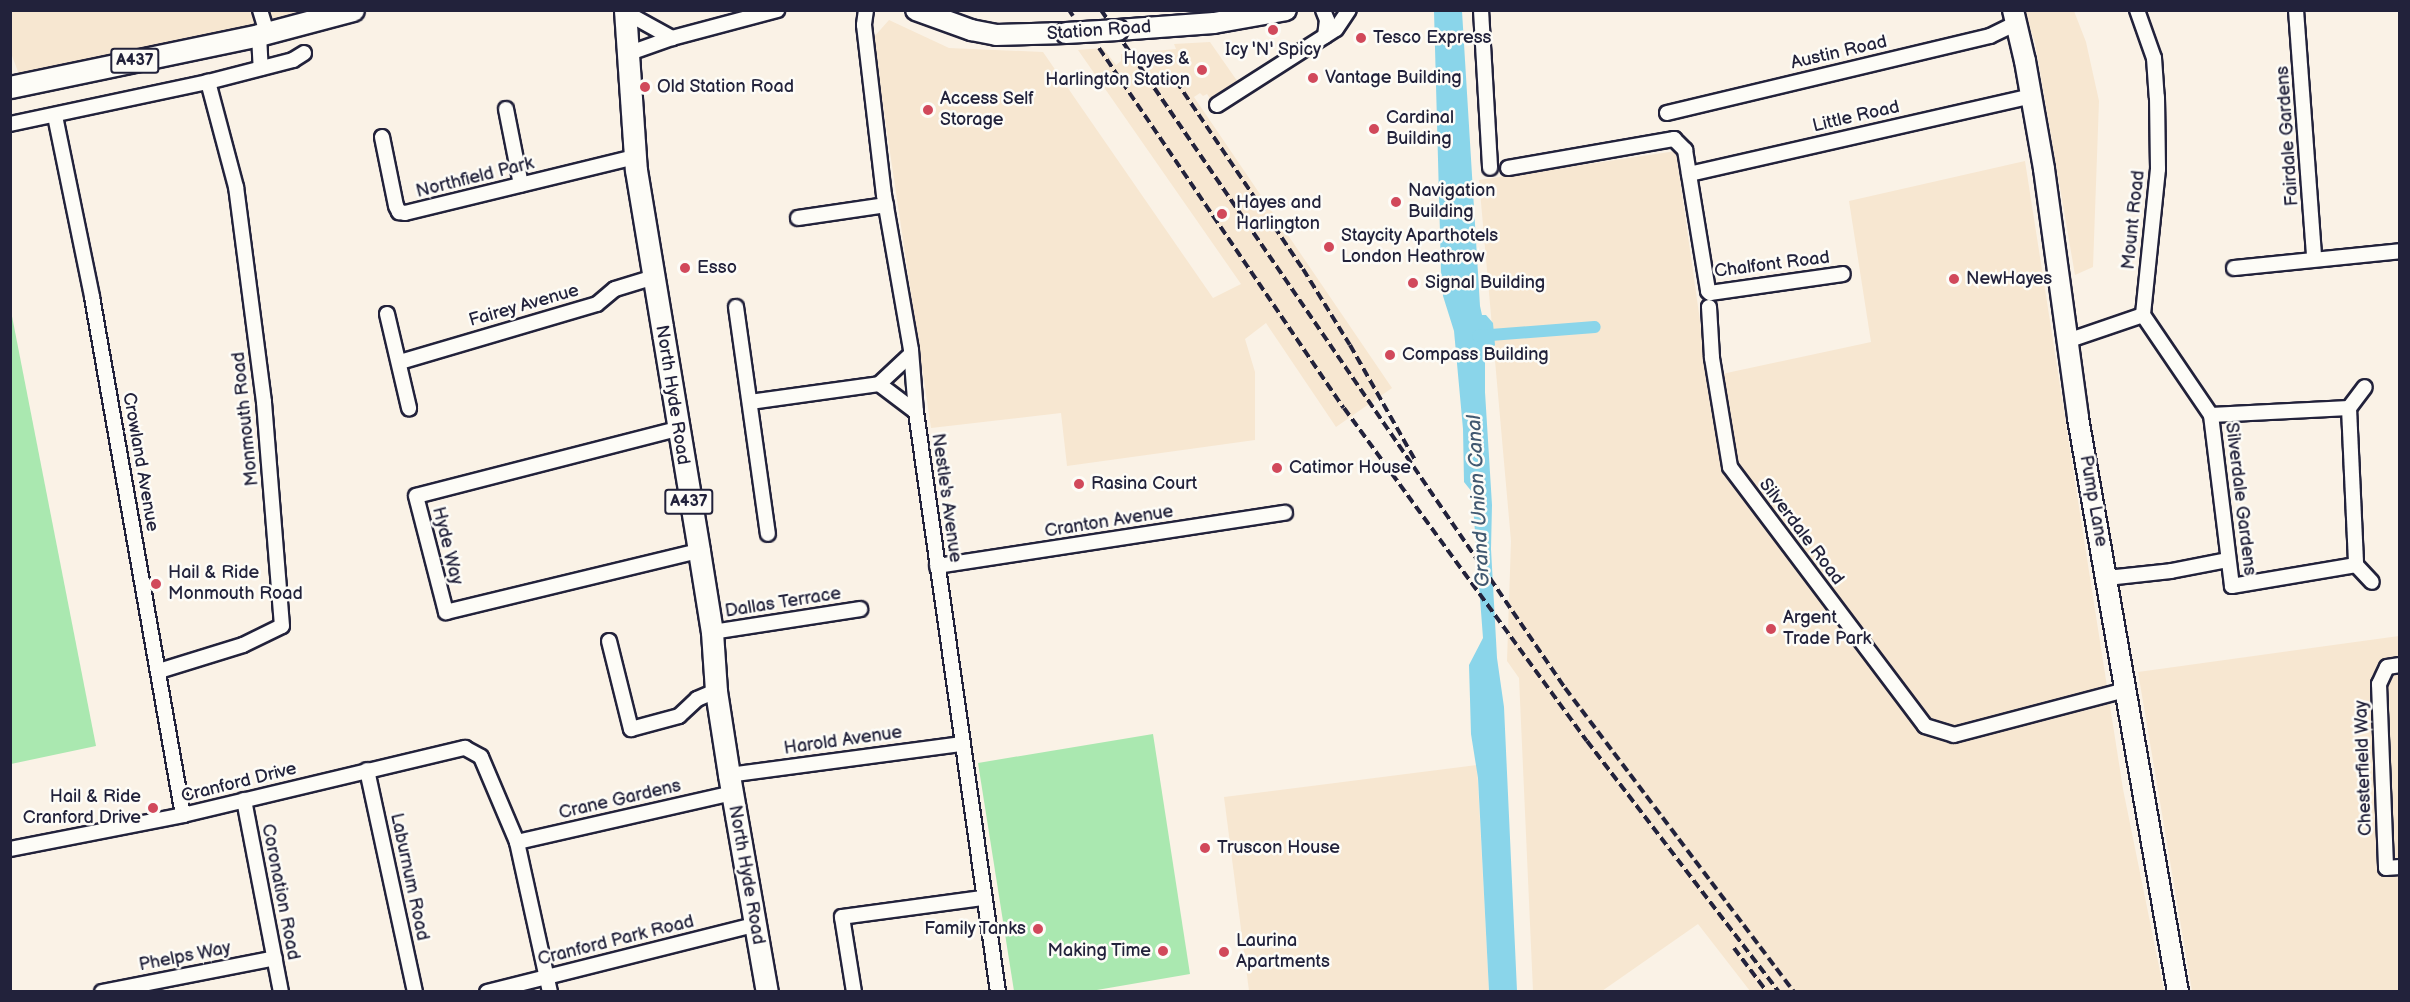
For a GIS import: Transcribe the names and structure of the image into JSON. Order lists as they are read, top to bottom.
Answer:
{
  "streets": {
    "main road": ["A437", "North Hyde Road"],
    "street": [
      "Station Road",
      "Austin Road",
      "Little Road",
      "Fairdale Gardens",
      "Northfield Park",
      "Mount Road",
      "Chalfont Road",
      "Fairey Avenue",
      "Monmouth Road",
      "Crowland Avenue",
      "Nestle's Avenue",
      "Silverdale Gardens",
      "Pump Lane",
      "Cranton Avenue",
      "Silverdale Road",
      "Hyde Way",
      "Dallas Terrace",
      "Harold Avenue",
      "Chesterfield Way",
      "Cranford Drive",
      "Crane Gardens",
      "Laburnum Road",
      "Coronation Road",
      "Cranford Park Road",
      "Phelps Way"
    ]
  },
  "crossings": [
    ["Austin Road", "Pump Lane"],
    ["Little Road", "Chalfont Road"],
    ["Little Road", "Pump Lane"],
    ["Northfield Park", "North Hyde Road"],
    ["Fairey Avenue", "North Hyde Road"],
    ["North Hyde Road", "Hyde Way"],
    ["North Hyde Road", "Dallas Terrace"],
    ["North Hyde Road", "Harold Avenue"],
    ["North Hyde Road", "Crane Gardens"],
    ["North Hyde Road", "Cranford Park Road"],
    ["Monmouth Road", "Crowland Avenue"],
    ["Crowland Avenue", "Cranford Drive"],
    ["Nestle's Avenue", "Cranton Avenue"],
    ["Nestle's Avenue", "Harold Avenue"],
    ["Pump Lane", "Silverdale Road"],
    ["Harold Avenue", "Crane Gardens"],
    ["Cranford Drive", "Crane Gardens"],
    ["Cranford Drive", "Laburnum Road"],
    ["Cranford Drive", "Coronation Road"],
    ["Coronation Road", "Phelps Way"]
  ],
  "water": ["Grand Union Canal"],
  "places": [
    "Icy 'N' Spicy",
    "Tesco Express",
    "Hayes & Harlington Station",
    "Vantage Building",
    "Old Station Road",
    "Access Self Storage",
    "Cardinal Building",
    "Navigation Building",
    "Hayes and Harlington",
    "Staycity Aparthotels London Heathrow",
    "Esso",
    "NewHayes",
    "Signal Building",
    "Compass Building",
    "Catimor House",
    "Rasina Court",
    "Hail & Ride Monmouth Road",
    "Argent Trade Park",
    "Hail & Ride Cranford Drive",
    "Truscon House",
    "Family Tanks",
    "Making Time",
    "Laurina Apartments"
  ]
}
